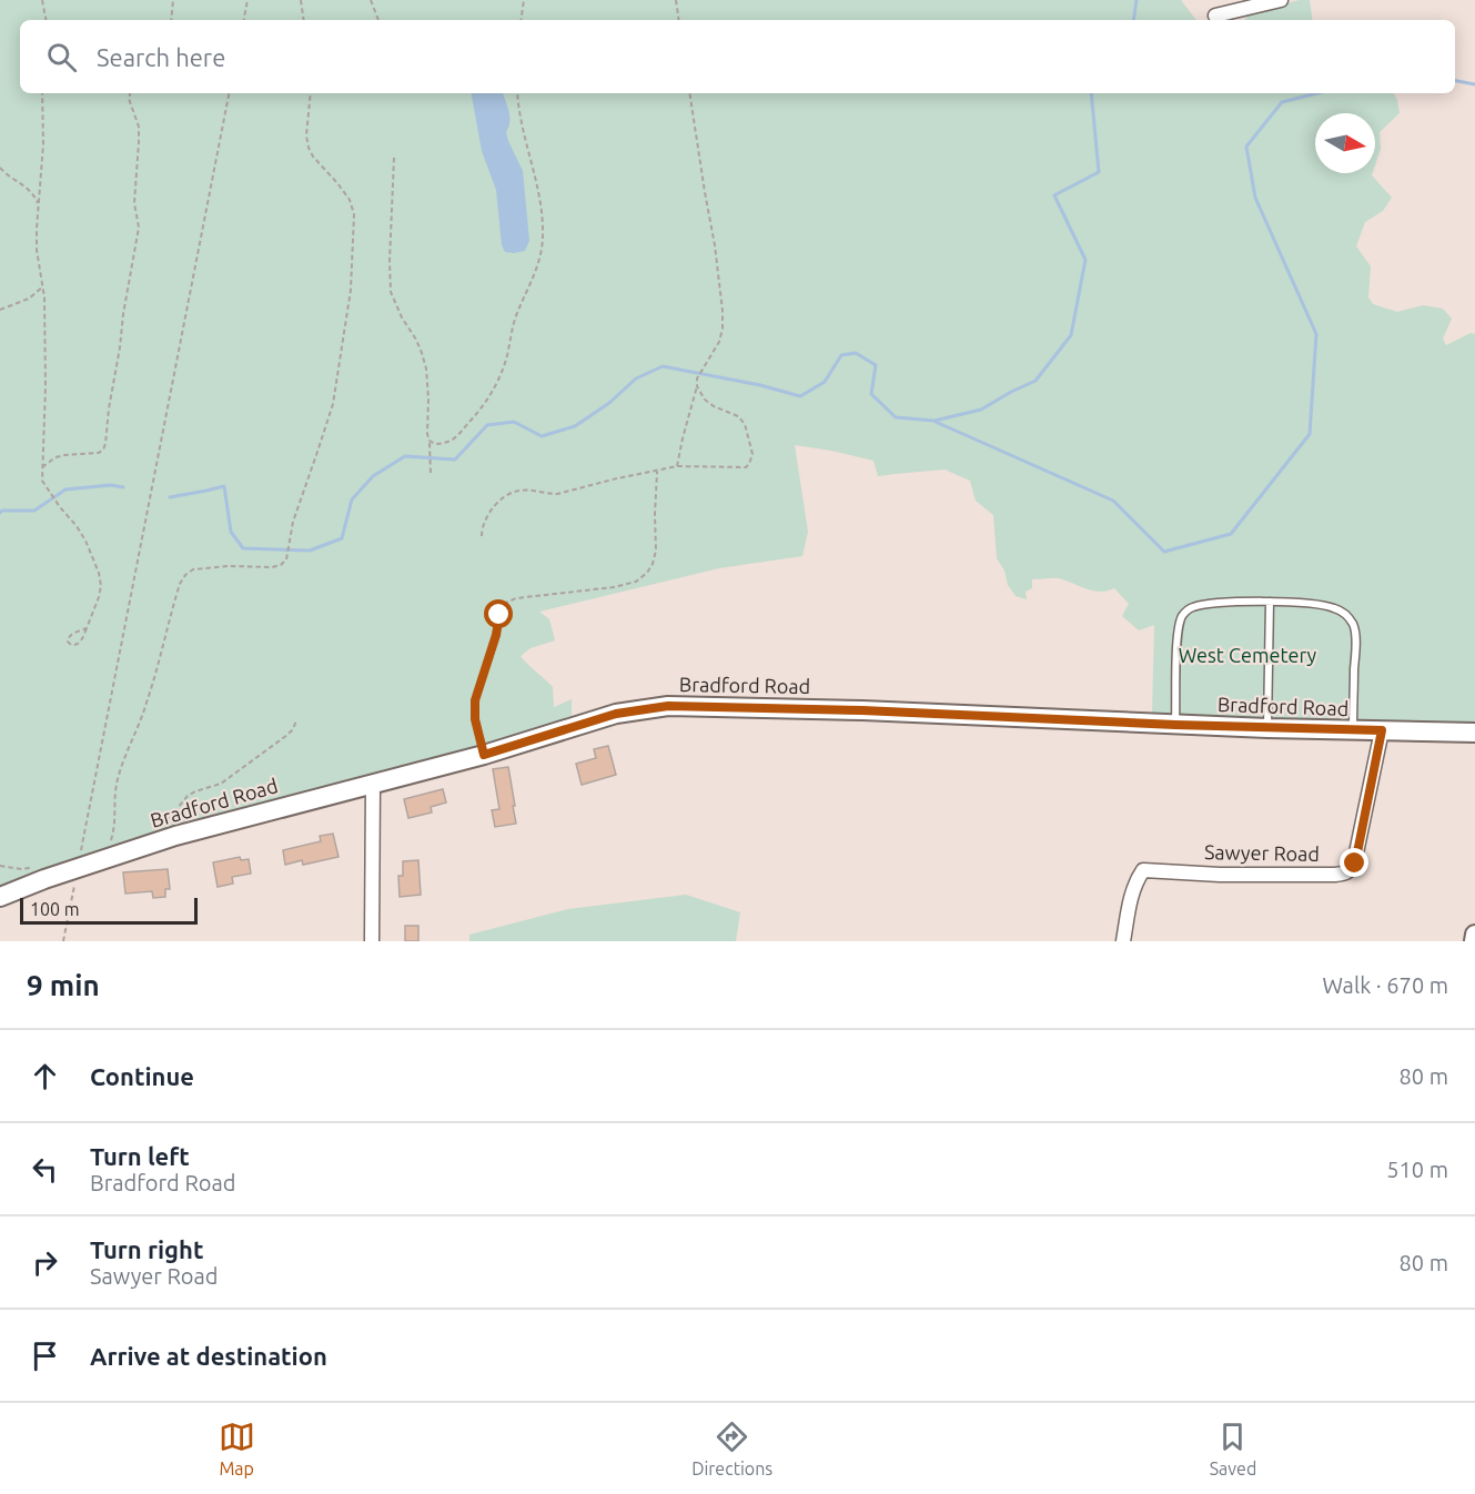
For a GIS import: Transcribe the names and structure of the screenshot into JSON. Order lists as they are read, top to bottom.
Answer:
{
  "streets": {
    "street": ["Bradford Road", "Sawyer Road"]
  },
  "crossings": [
    ["Bradford Road", "Sawyer Road"]
  ],
  "parks": ["West Cemetery"],
  "scale_bar": "100 m",
  "north": "right",
  "page": {
    "search": "Search here",
    "scale": "100 m",
    "heading": ["9 min", "Walk · 670 m"],
    "list": [
      ["Continue", "80 m"],
      ["Turn left", "Bradford Road", "510 m"],
      ["Turn right", "Sawyer Road", "80 m"],
      "Arrive at destination"
    ],
    "nav": ["Map", "Directions", "Saved"]
  }
}
